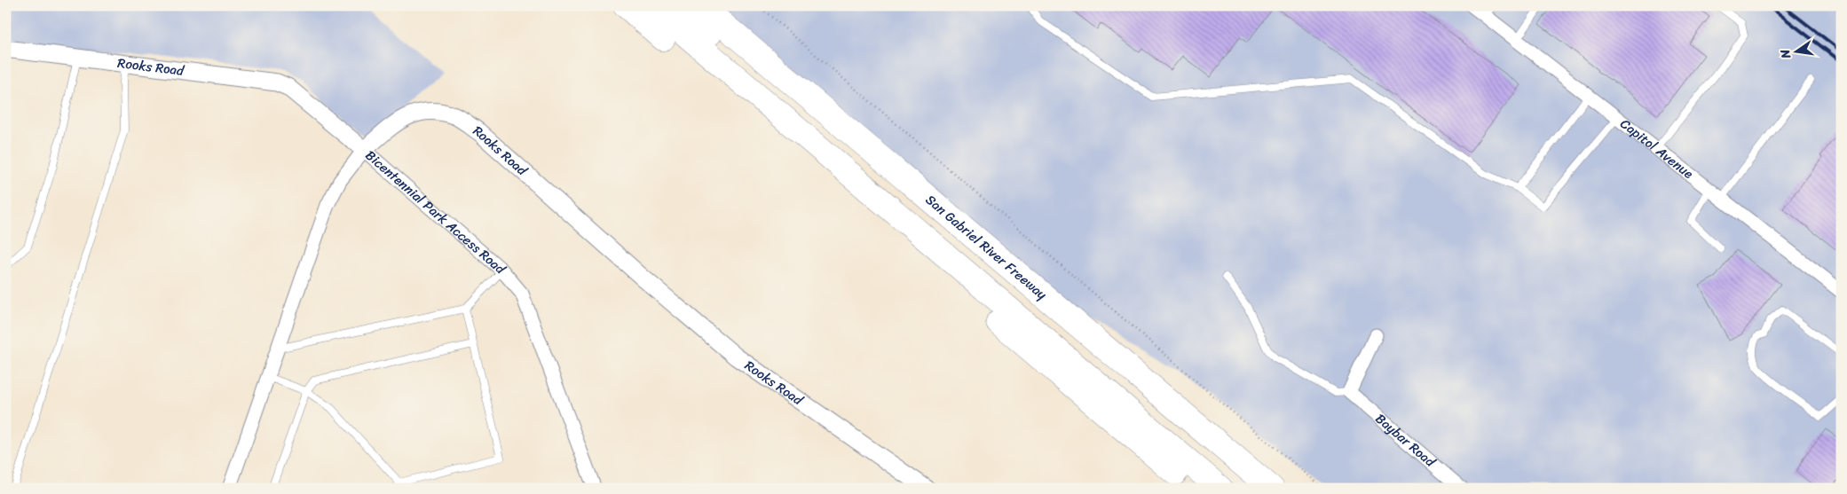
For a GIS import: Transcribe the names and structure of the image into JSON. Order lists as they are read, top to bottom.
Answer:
{
  "streets": {
    "highway": ["San Gabriel River Freeway"],
    "street": [
      "Rooks Road",
      "Capitol Avenue",
      "Bicentennial Park Access Road",
      "Baybar Road"
    ]
  },
  "crossings": [
    ["Rooks Road", "Bicentennial Park Access Road"]
  ],
  "north": "left"
}
